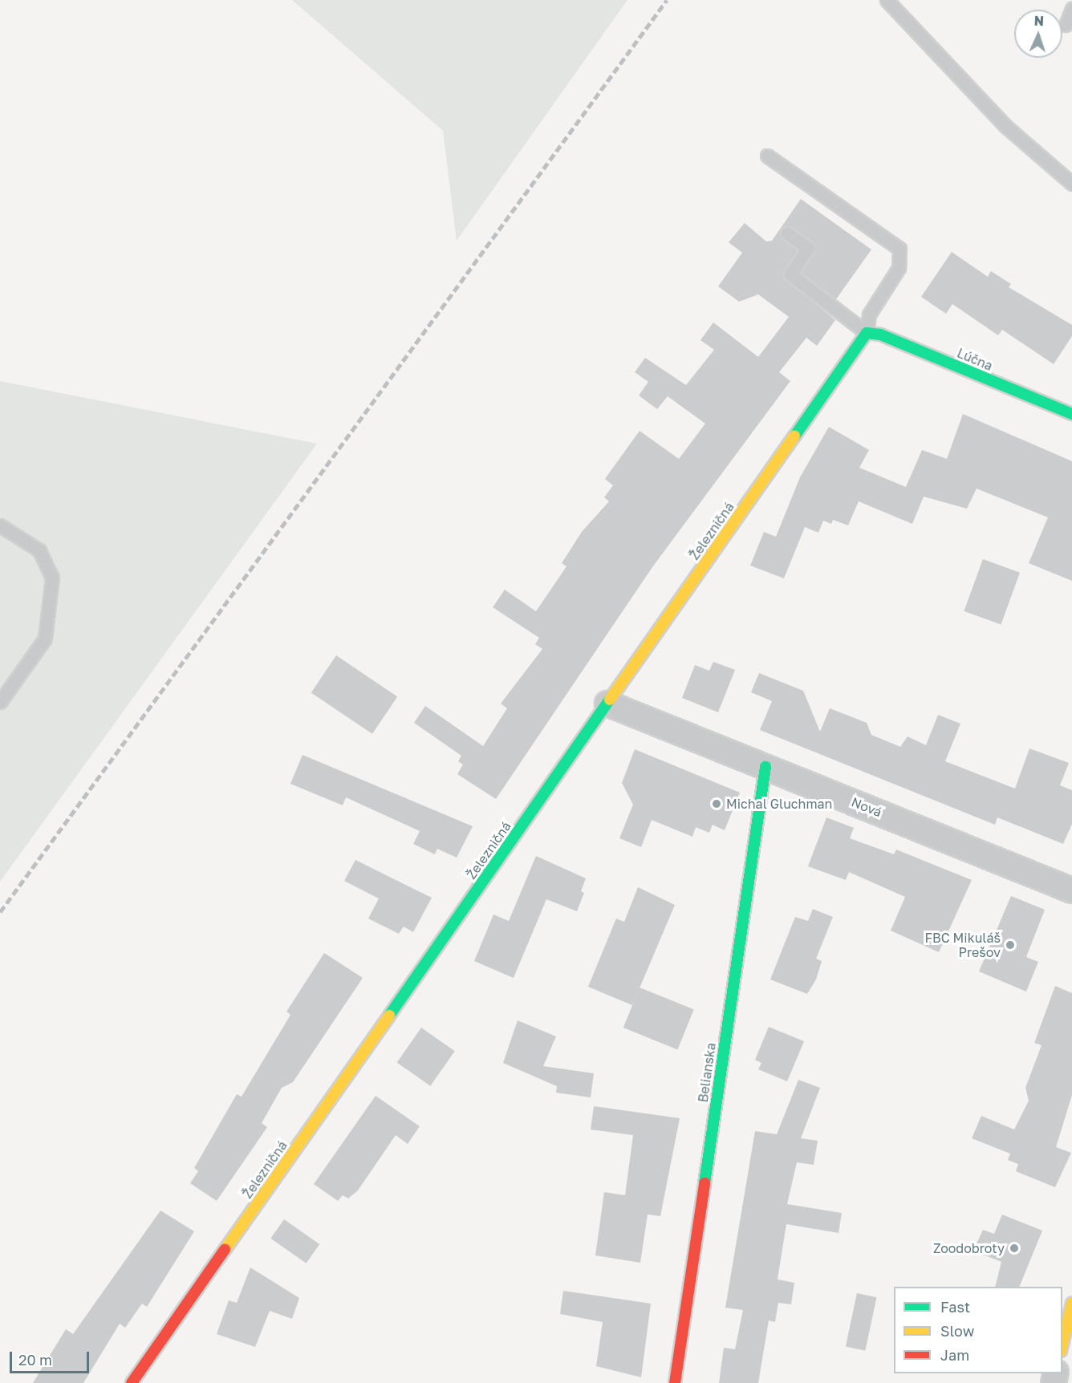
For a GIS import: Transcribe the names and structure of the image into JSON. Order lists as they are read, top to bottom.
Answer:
{
  "streets": {
    "street": [
      "Lúčna",
      "Železničná",
      "Nová",
      "Belianska"
    ]
  },
  "crossings": [
    ["Lúčna", "Železničná"],
    ["Železničná", "Nová"],
    ["Nová", "Belianska"]
  ],
  "places": ["Michal Gluchman", "FBC Mikuláš Prešov", "Zoodobroty"],
  "legend": ["Fast", "Slow", "Jam"],
  "scale_bar": "20 m",
  "north": "top"
}
